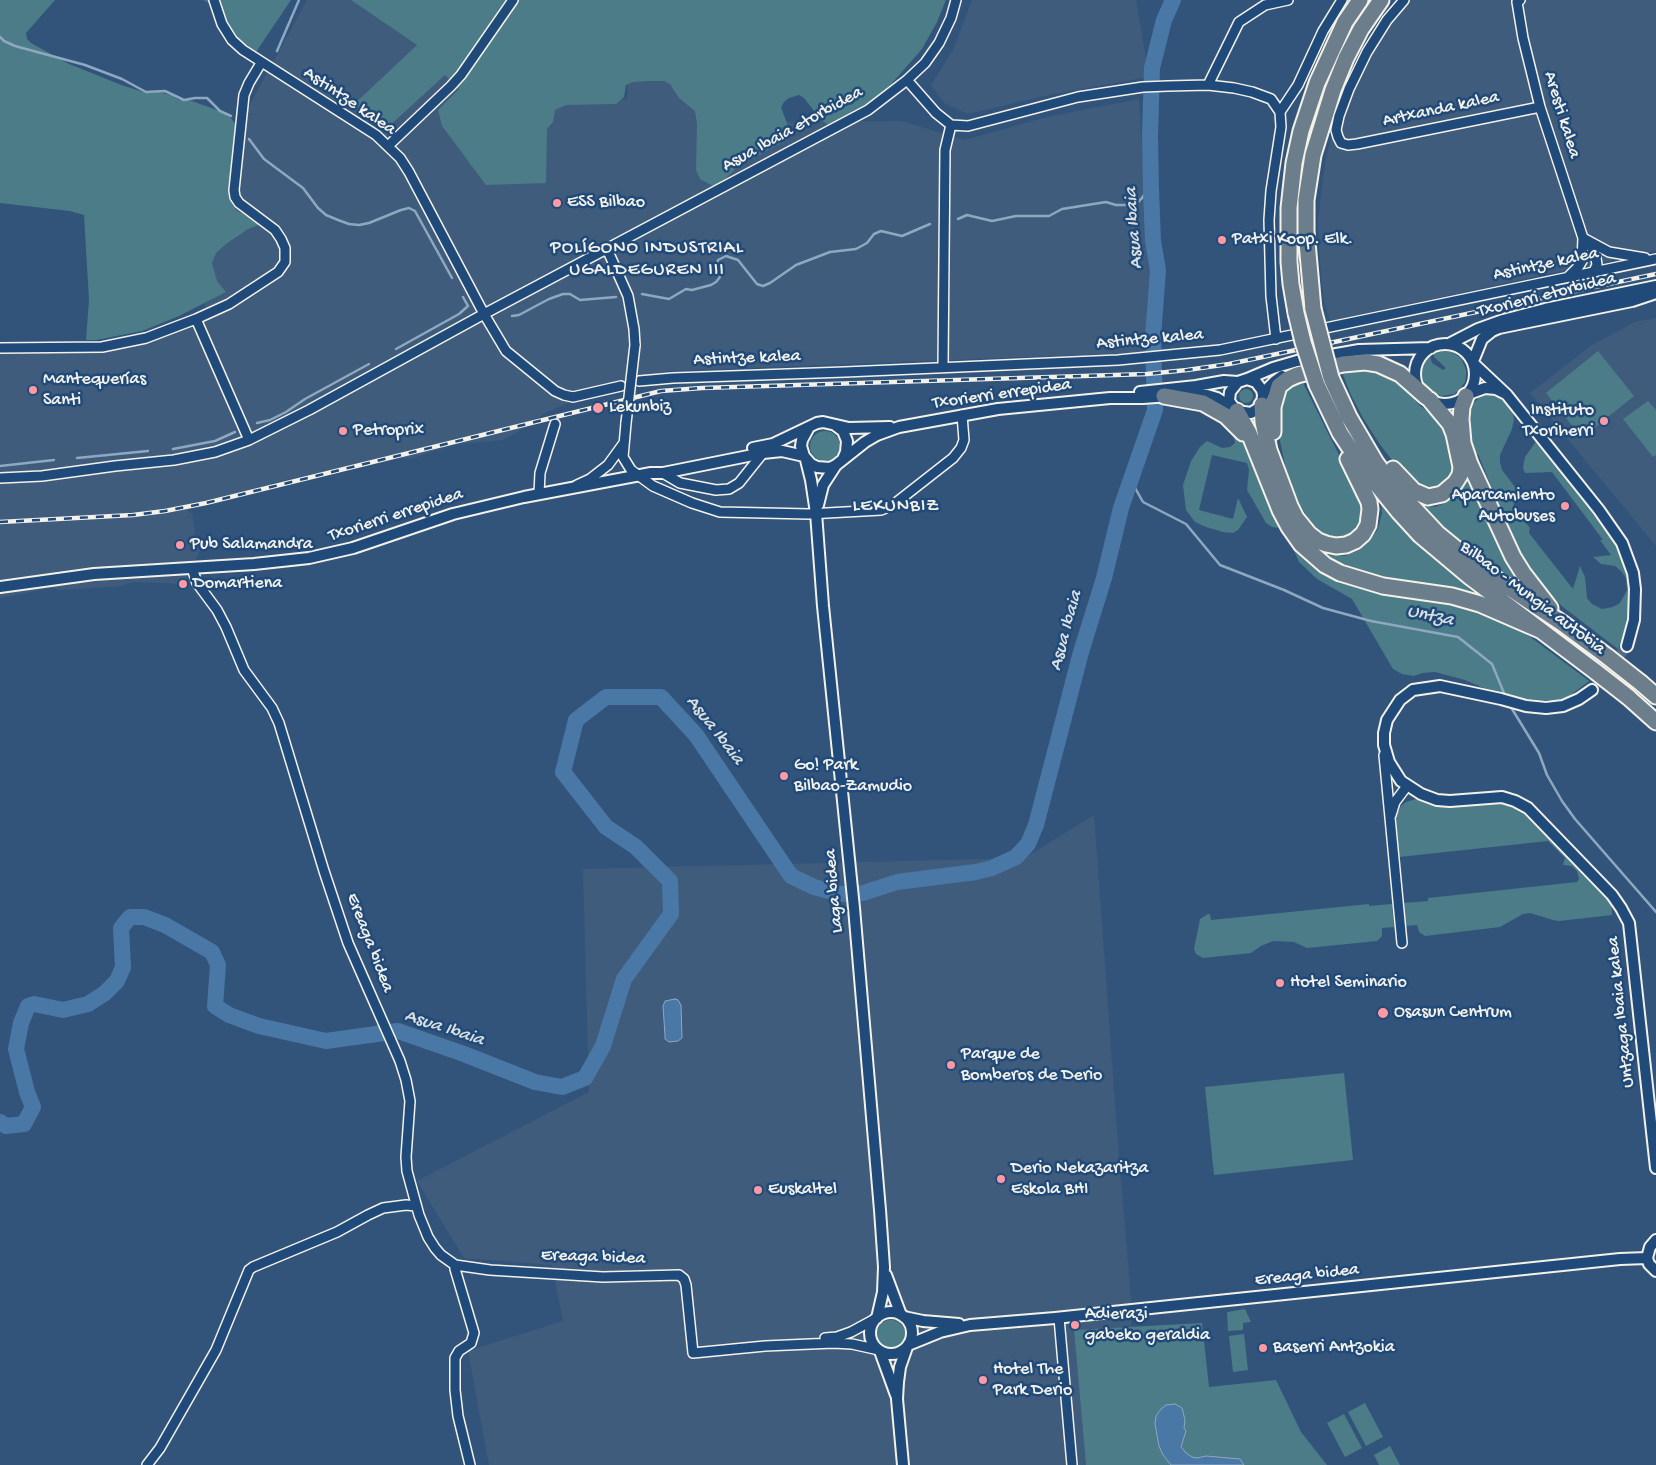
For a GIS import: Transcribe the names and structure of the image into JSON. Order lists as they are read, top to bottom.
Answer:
{
  "streets": {
    "highway": ["Bilbao - Mungia autobia"],
    "street": [
      "Astintze kalea",
      "Artxanda kalea",
      "Aresti kalea",
      "Asua Ibaia etorbidea",
      "Txorierri etorbidea",
      "Txorierri errepidea",
      "Laga bidea",
      "Ereaga bidea",
      "Untzaga Ibaia kalea"
    ]
  },
  "crossings": [
    ["Astintze kalea", "Aresti kalea"],
    ["Astintze kalea", "Asua Ibaia etorbidea"],
    ["Artxanda kalea", "Aresti kalea"],
    ["Txorierri etorbidea", "Txorierri errepidea"],
    ["Txorierri errepidea", "Laga bidea"],
    ["Txorierri errepidea", "Ereaga bidea"],
    ["Laga bidea", "Ereaga bidea"]
  ],
  "districts": ["POLÍGONO INDUSTRIAL UGALDEGUREN III", "LEKUNBIZ"],
  "water": ["Asua Ibaia", "Untza"],
  "places": [
    "ESS Bilbao",
    "Patxi Koop. Elk.",
    "Mantequerías Santi",
    "Lekunbiz",
    "Instituto Txoriherri",
    "Petroprix",
    "Aparcamiento Autobuses",
    "Pub Salamandra",
    "Domartiena",
    "Go! Park Bilbao-Zamudio",
    "Hotel Seminario",
    "Osasun Centrum",
    "Parque de Bomberos de Derio",
    "Derio Nekazaritza Eskola BHI",
    "Euskaltel",
    "Adierazi gabeko geraldia",
    "Baserri Antzokia",
    "Hotel The Park Derio"
  ]
}
